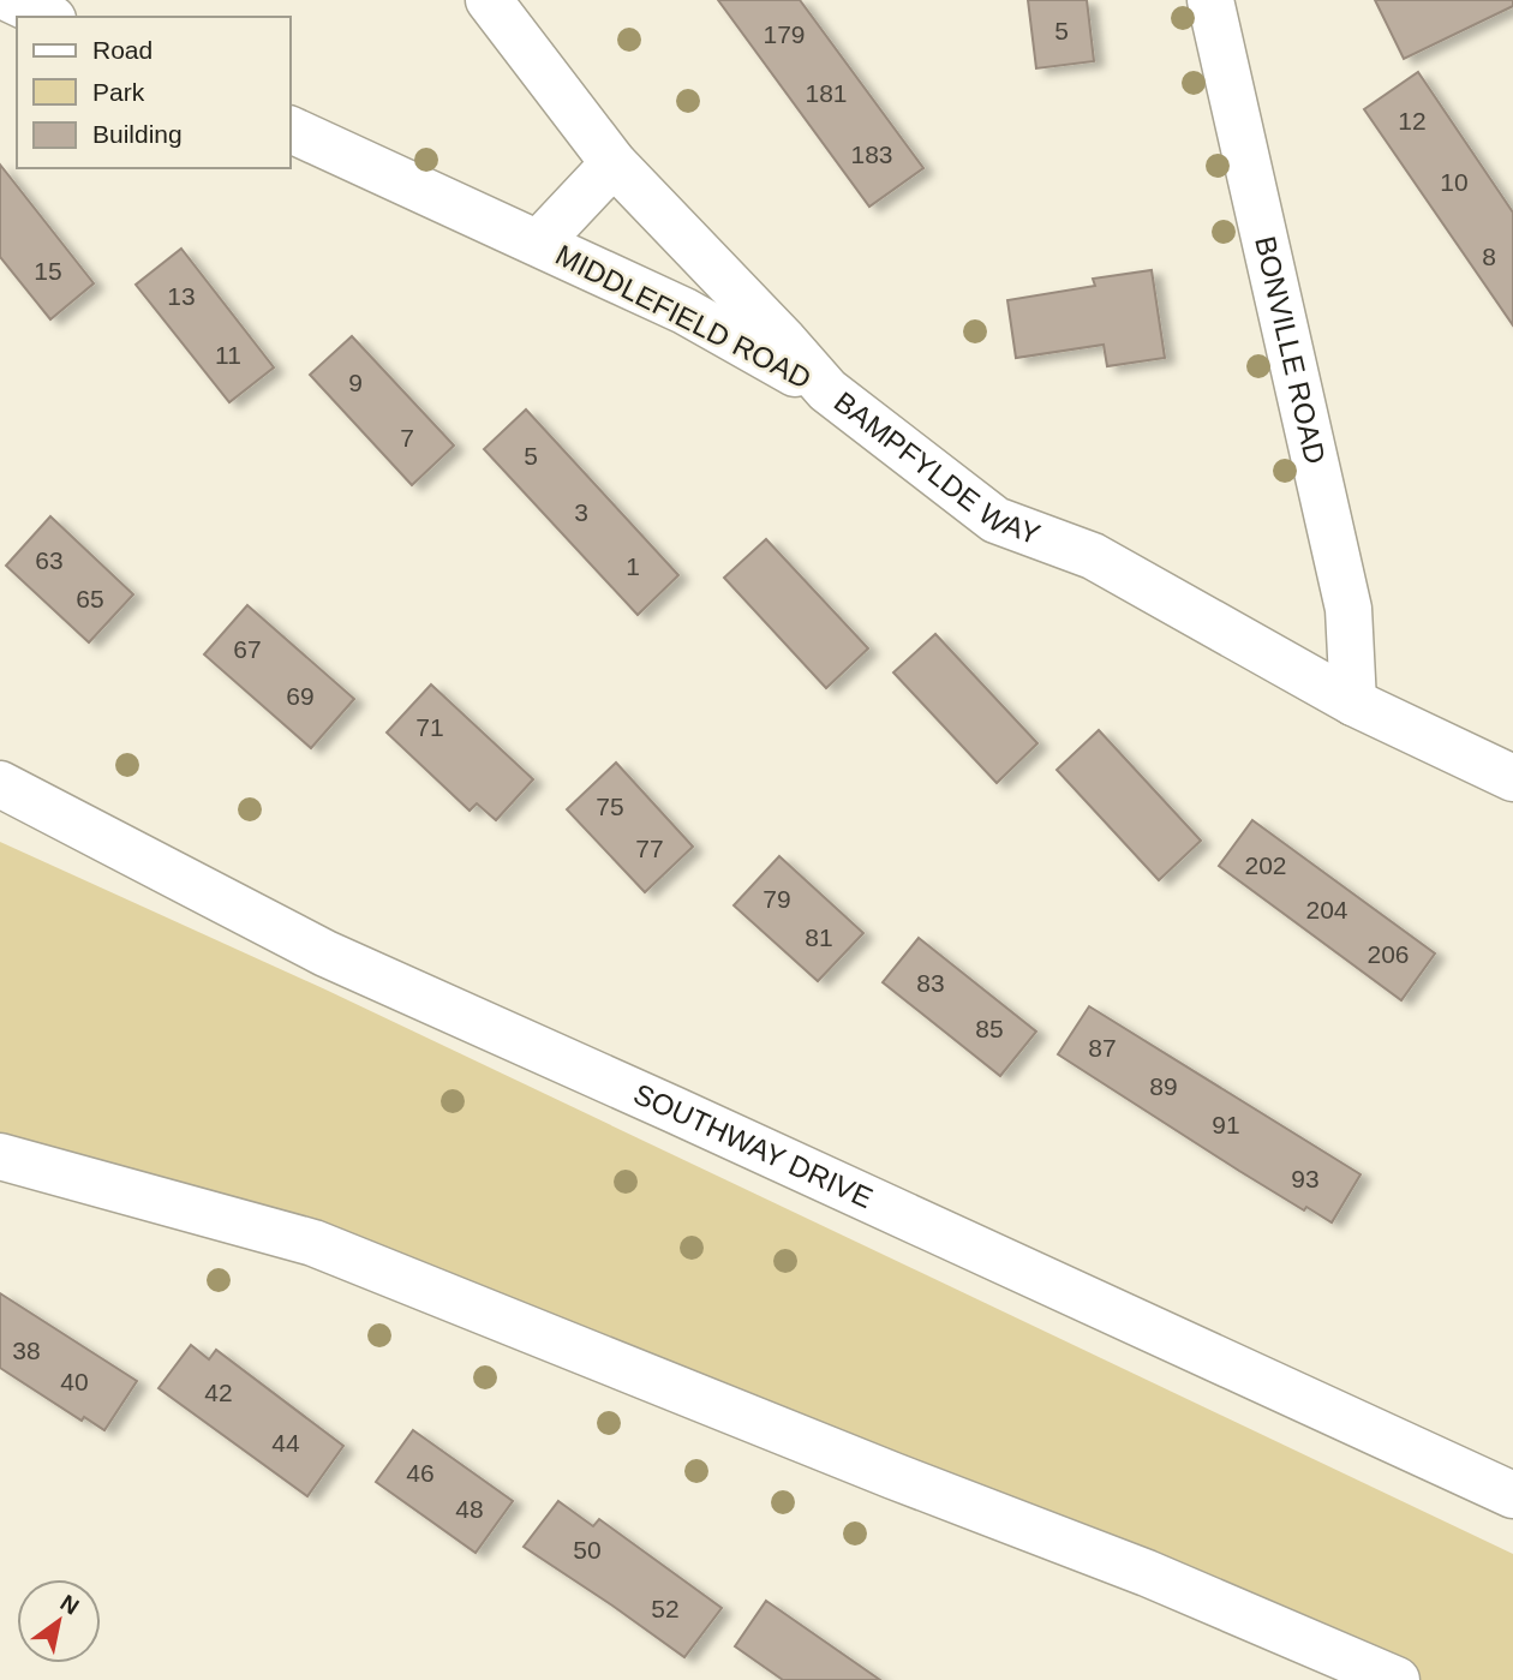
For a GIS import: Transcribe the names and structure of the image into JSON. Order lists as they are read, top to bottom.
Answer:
{
  "streets": {
    "street": [
      "MIDDLEFIELD ROAD",
      "BONVILLE ROAD",
      "BAMPFYLDE WAY",
      "SOUTHWAY DRIVE"
    ]
  },
  "crossings": [
    ["MIDDLEFIELD ROAD", "BAMPFYLDE WAY"],
    ["BONVILLE ROAD", "BAMPFYLDE WAY"]
  ],
  "house_numbers": [
    "5",
    "179",
    "181",
    "12",
    "183",
    "10",
    "8",
    "15",
    "13",
    "11",
    "9",
    "7",
    "5",
    "3",
    "63",
    "1",
    "65",
    "67",
    "69",
    "71",
    "75",
    "77",
    "202",
    "79",
    "204",
    "81",
    "206",
    "83",
    "85",
    "87",
    "89",
    "91",
    "93",
    "38",
    "40",
    "42",
    "44",
    "46",
    "48",
    "50",
    "52"
  ],
  "legend": ["Road", "Park", "Building"],
  "north": "top right"
}
